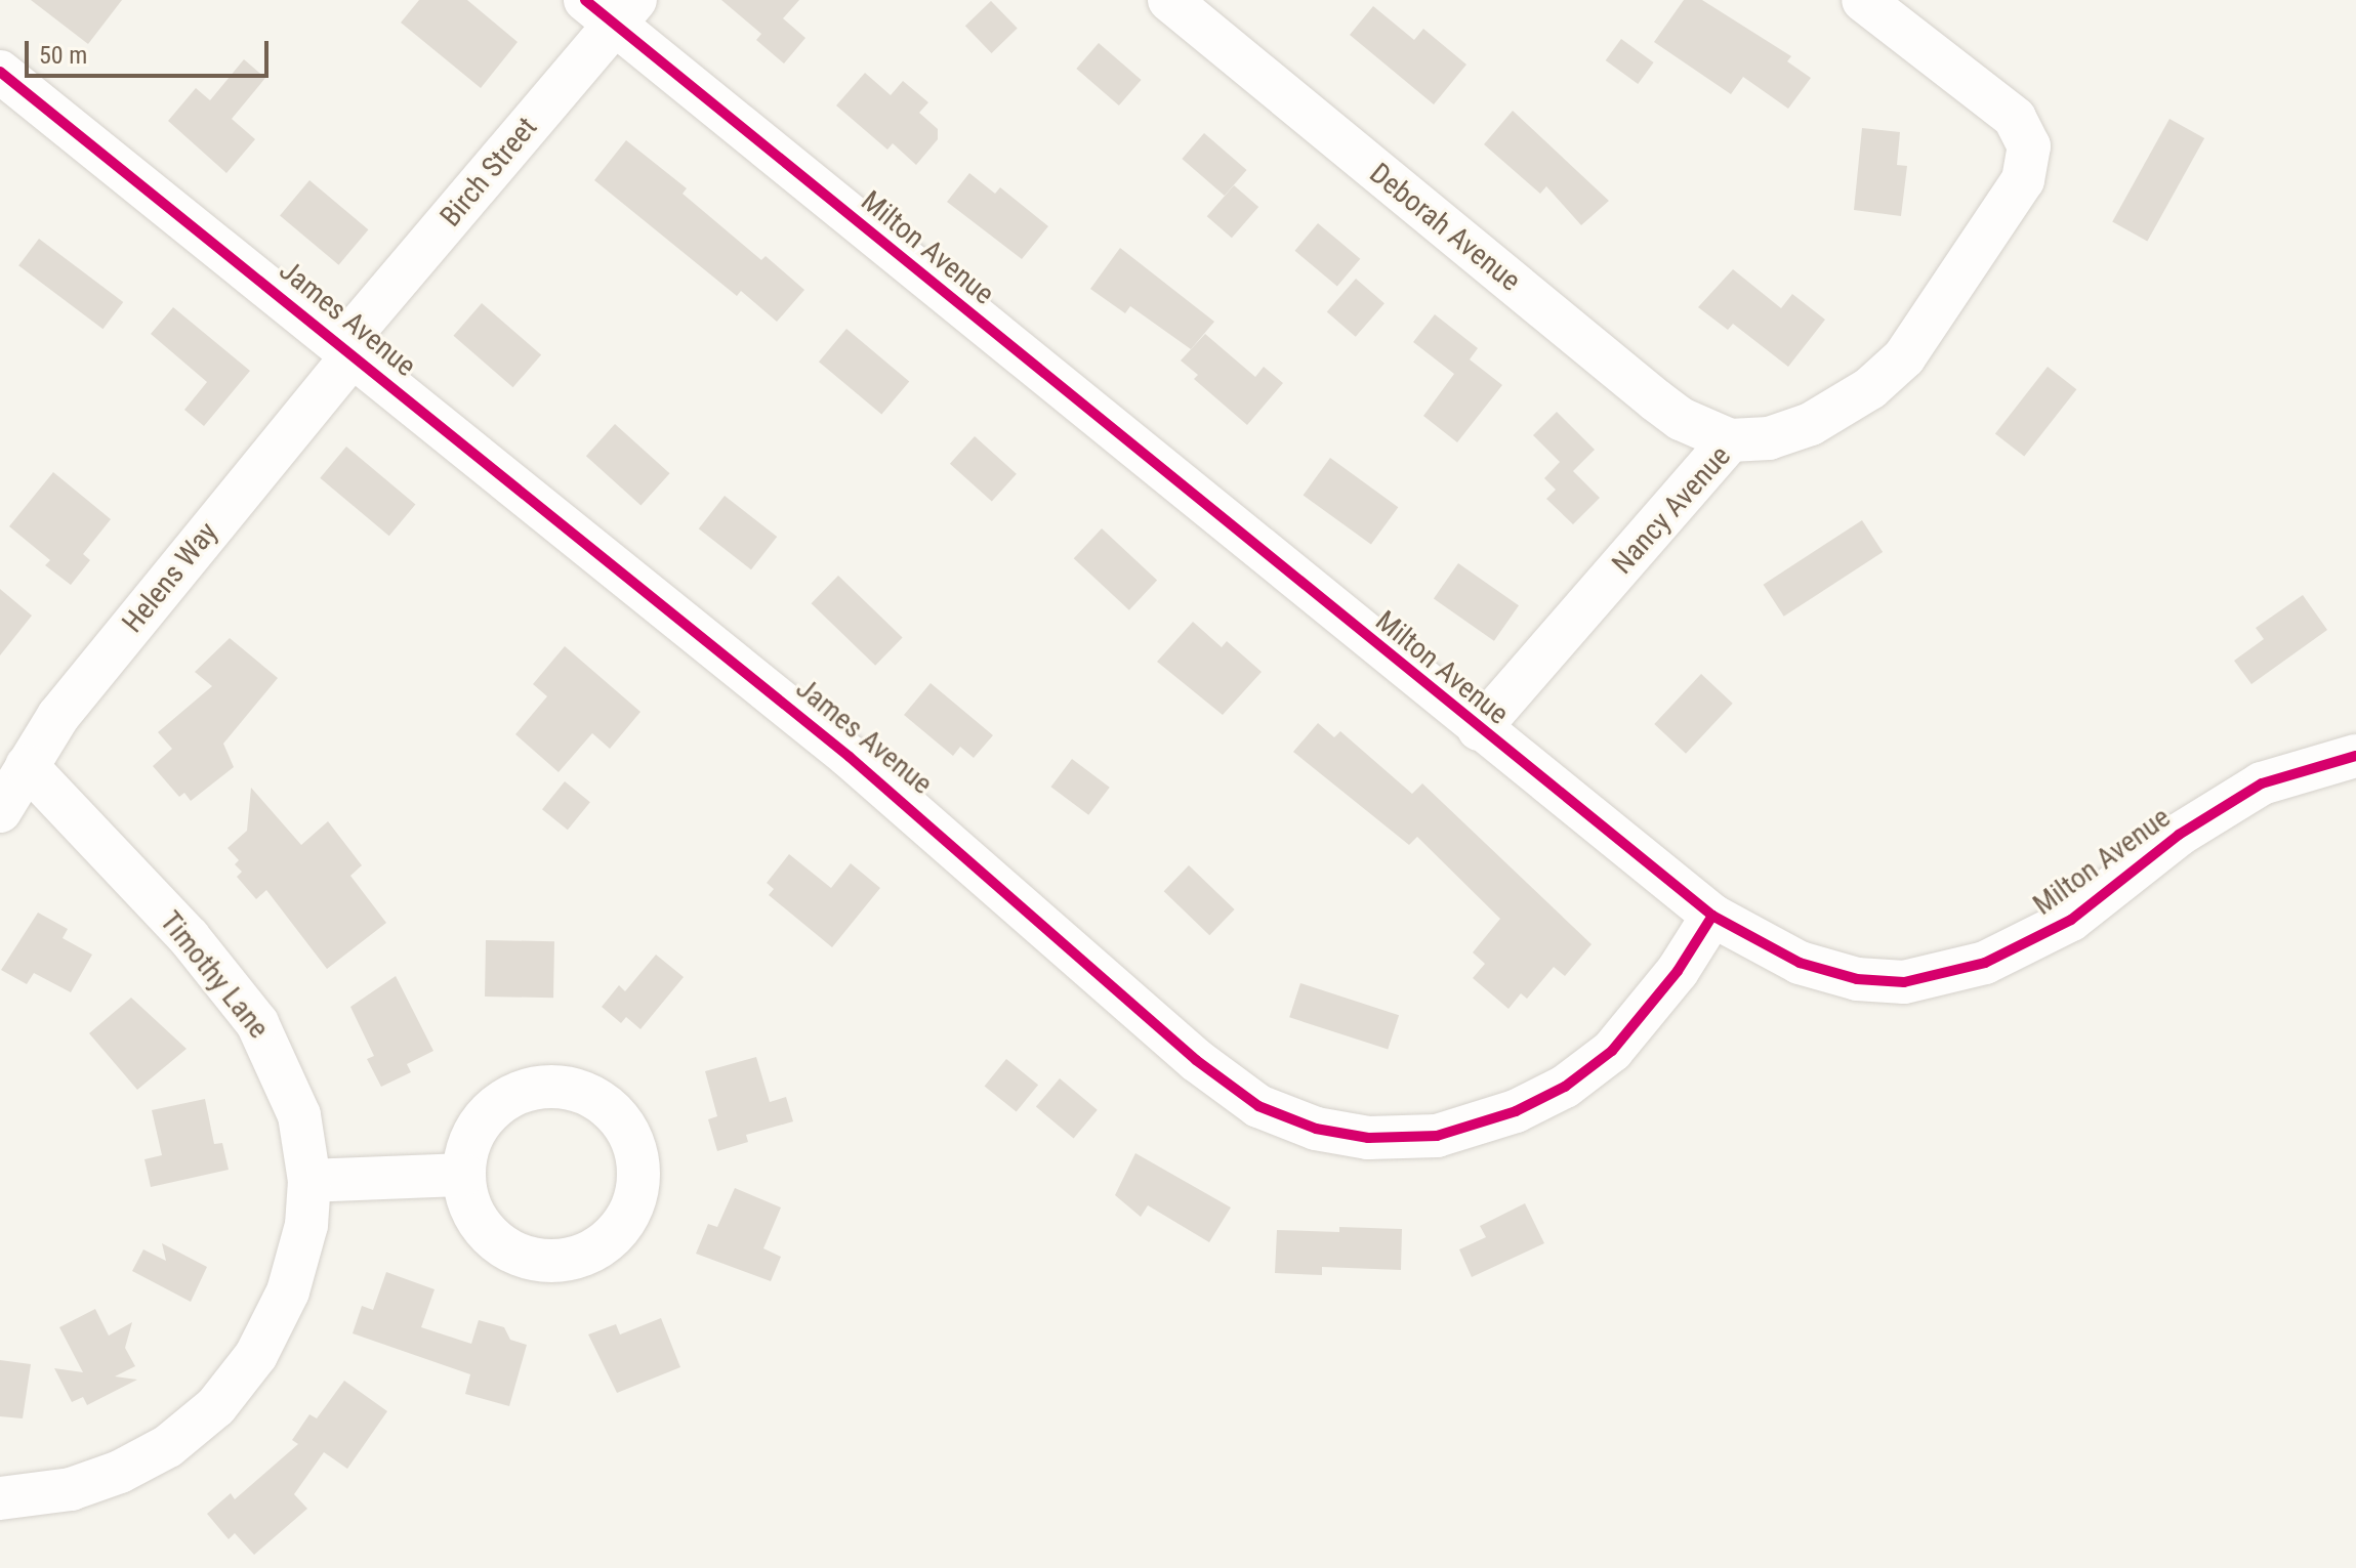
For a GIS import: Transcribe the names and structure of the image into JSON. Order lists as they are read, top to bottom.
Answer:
{
  "streets": {
    "street": [
      "Birch Street",
      "Deborah Avenue",
      "Milton Avenue",
      "James Avenue",
      "Nancy Avenue",
      "Helens Way",
      "Timothy Lane"
    ]
  },
  "crossings": [
    ["Birch Street", "Milton Avenue"],
    ["Birch Street", "James Avenue"],
    ["Birch Street", "Helens Way"],
    ["Deborah Avenue", "Nancy Avenue"],
    ["Milton Avenue", "James Avenue"],
    ["Milton Avenue", "Nancy Avenue"],
    ["James Avenue", "Helens Way"],
    ["Helens Way", "Timothy Lane"]
  ],
  "scale_bar": "50 m"
}
